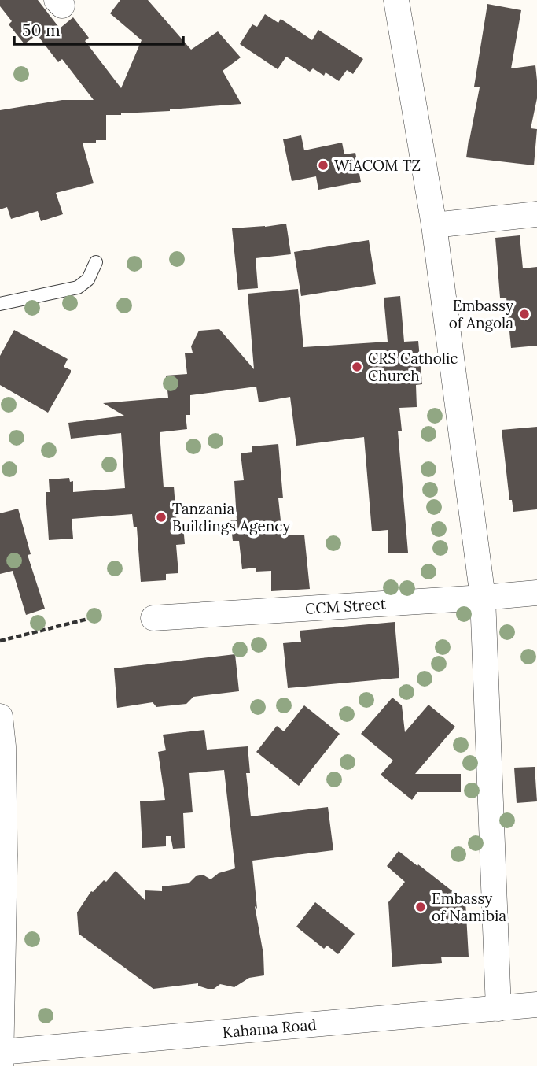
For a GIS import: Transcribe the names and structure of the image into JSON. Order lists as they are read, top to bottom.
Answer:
{
  "streets": {
    "street": ["CCM Street", "Kahama Road"]
  },
  "places": [
    "WiACOM TZ",
    "Embassy of Angola",
    "CRS Catholic Church",
    "Tanzania Buildings Agency",
    "Embassy of Namibia"
  ],
  "scale_bar": "50 m"
}
